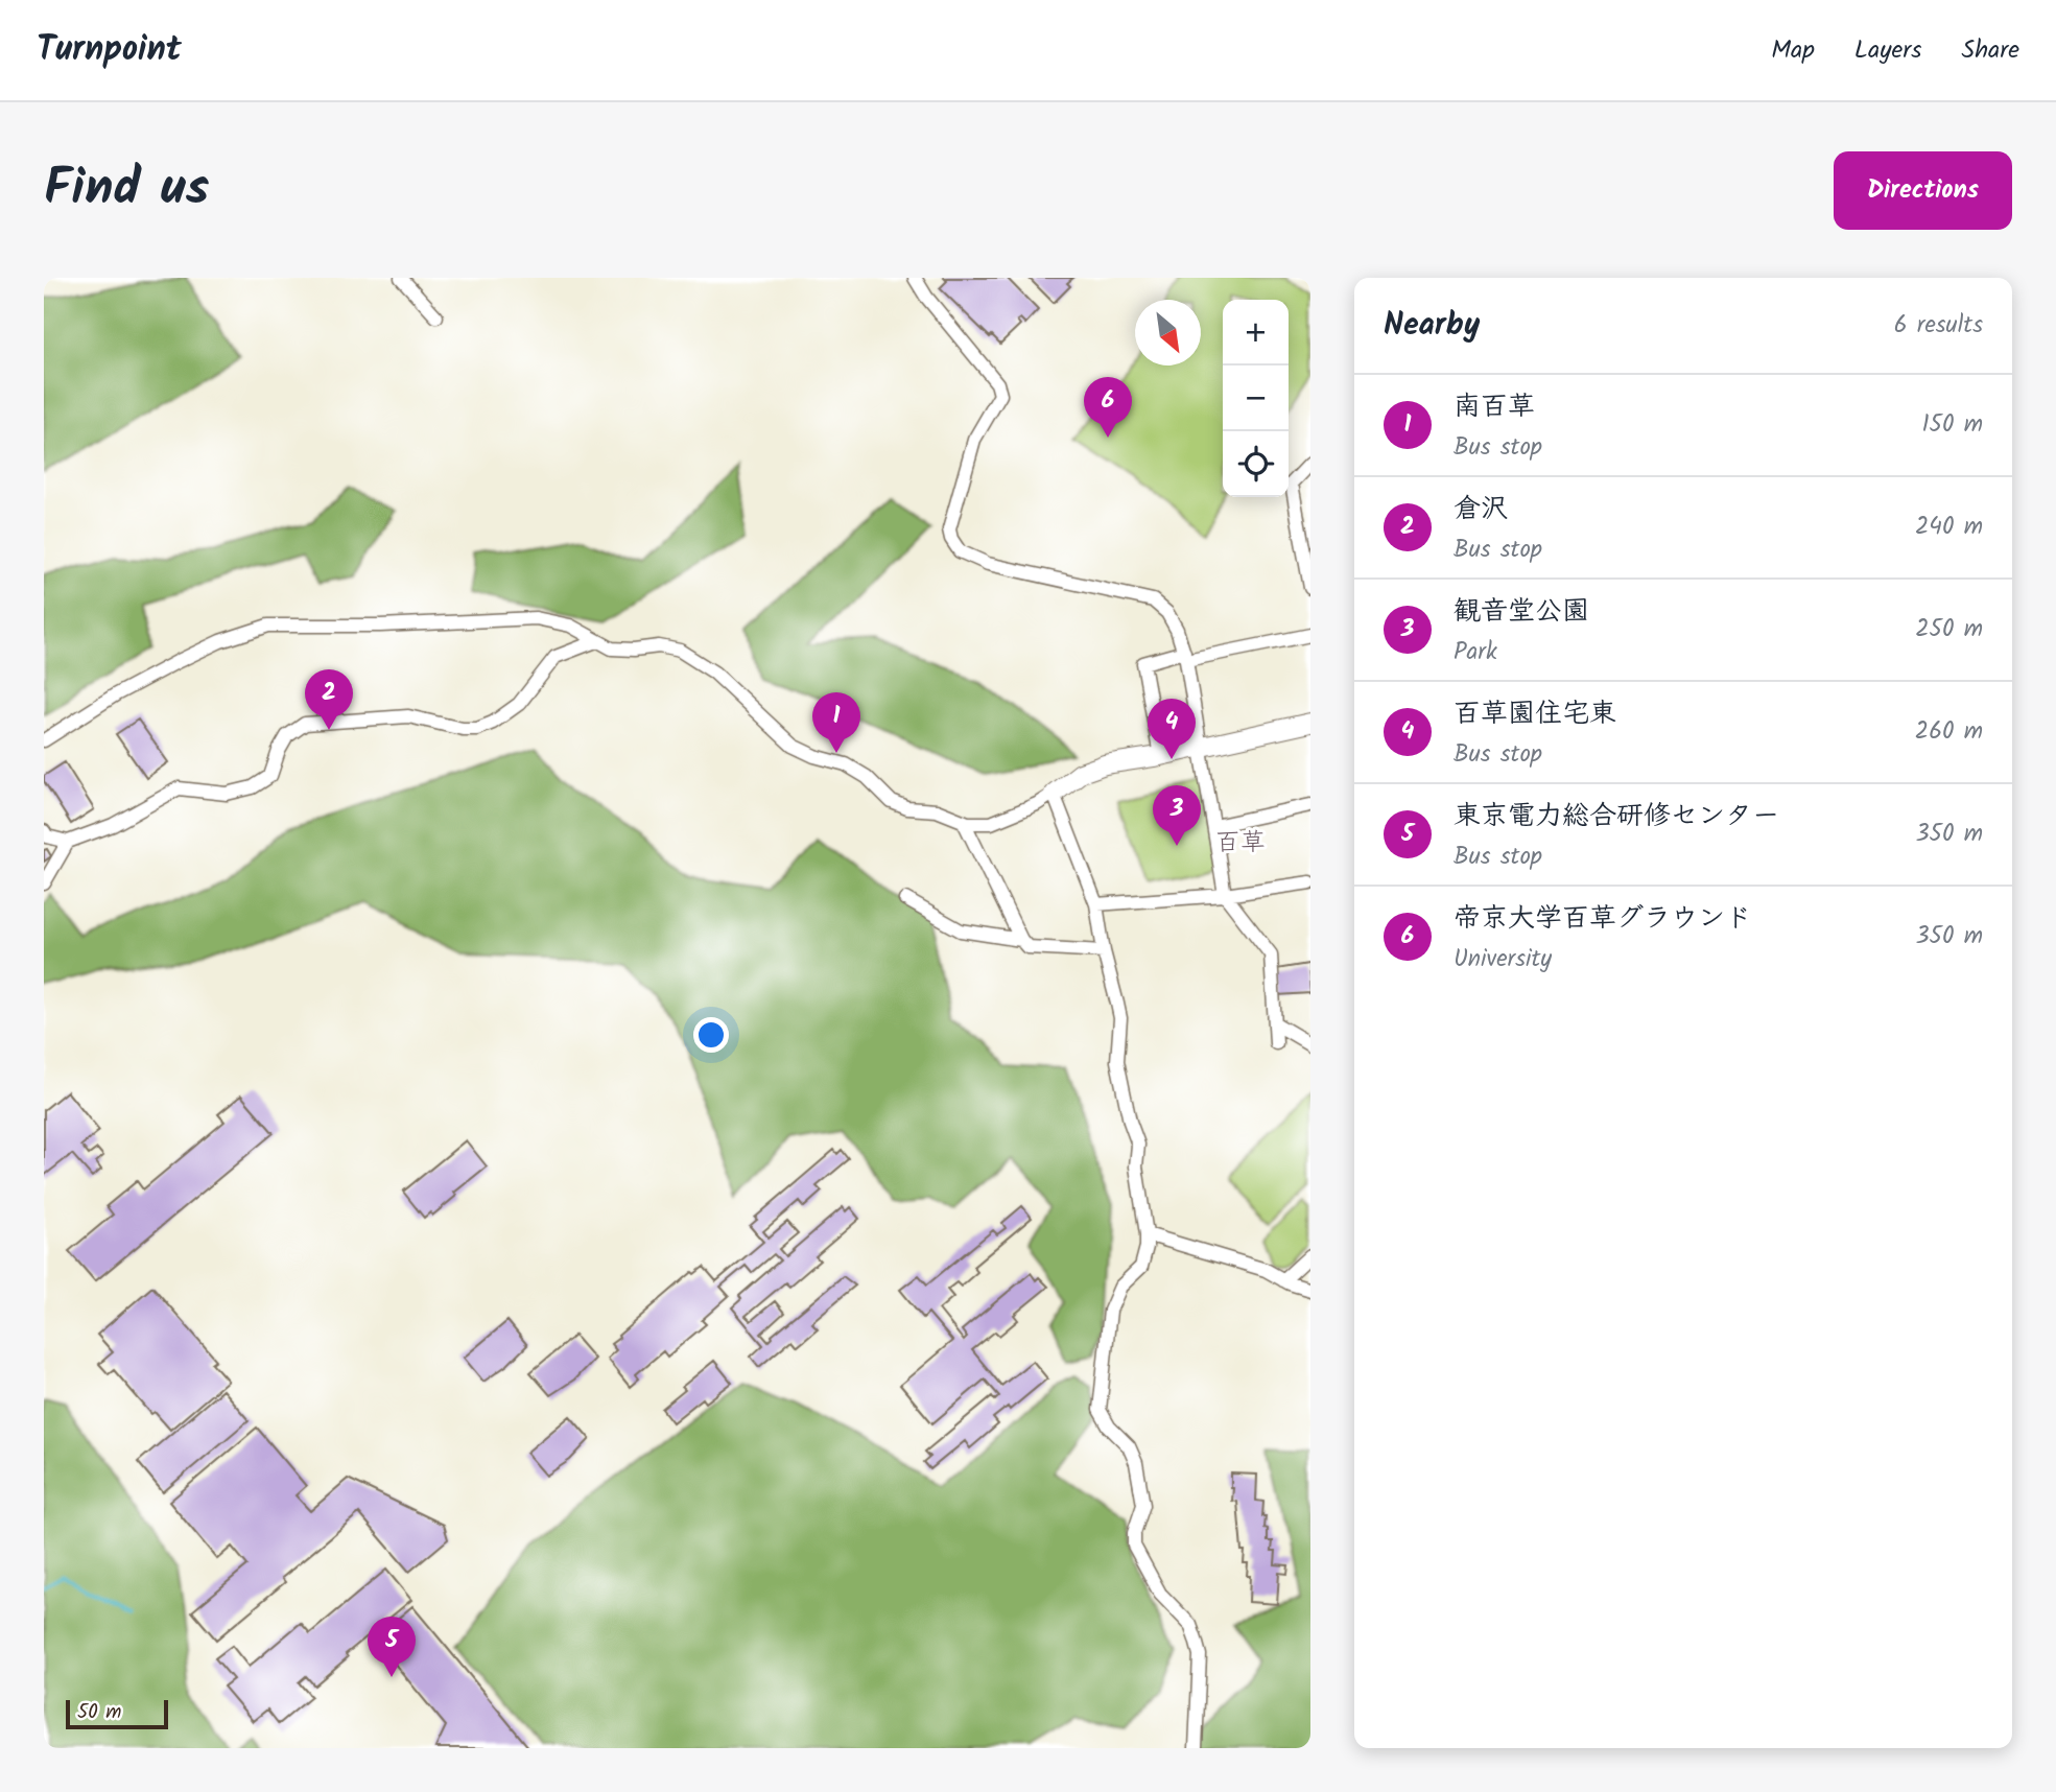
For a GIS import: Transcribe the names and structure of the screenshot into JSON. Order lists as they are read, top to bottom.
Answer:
{
  "districts": ["百草"],
  "scale_bar": "50 m",
  "north": "bottom right",
  "page": {
    "header": "Turnpoint",
    "nav": ["Map", "Layers", "Share"],
    "title": "Find us",
    "buttons": "Directions",
    "heading": ["Nearby", "6 results"],
    "map_buttons": ["+", "−"],
    "list": [
      {
        "mark": "1",
        "name": "南百草",
        "note": "Bus stop",
        "value": "150 m"
      },
      {
        "mark": "2",
        "name": "倉沢",
        "note": "Bus stop",
        "value": "240 m"
      },
      {
        "mark": "3",
        "name": "観音堂公園",
        "note": "Park",
        "value": "250 m"
      },
      {
        "mark": "4",
        "name": "百草園住宅東",
        "note": "Bus stop",
        "value": "260 m"
      },
      {
        "mark": "5",
        "name": "東京電力総合研修センター",
        "note": "Bus stop",
        "value": "350 m"
      },
      {
        "mark": "6",
        "name": "帝京大学百草グラウンド",
        "note": "University",
        "value": "350 m"
      }
    ],
    "pins": [
      "6",
      "2",
      "1",
      "4",
      "3",
      "5"
    ],
    "scale": "50 m"
  }
}
